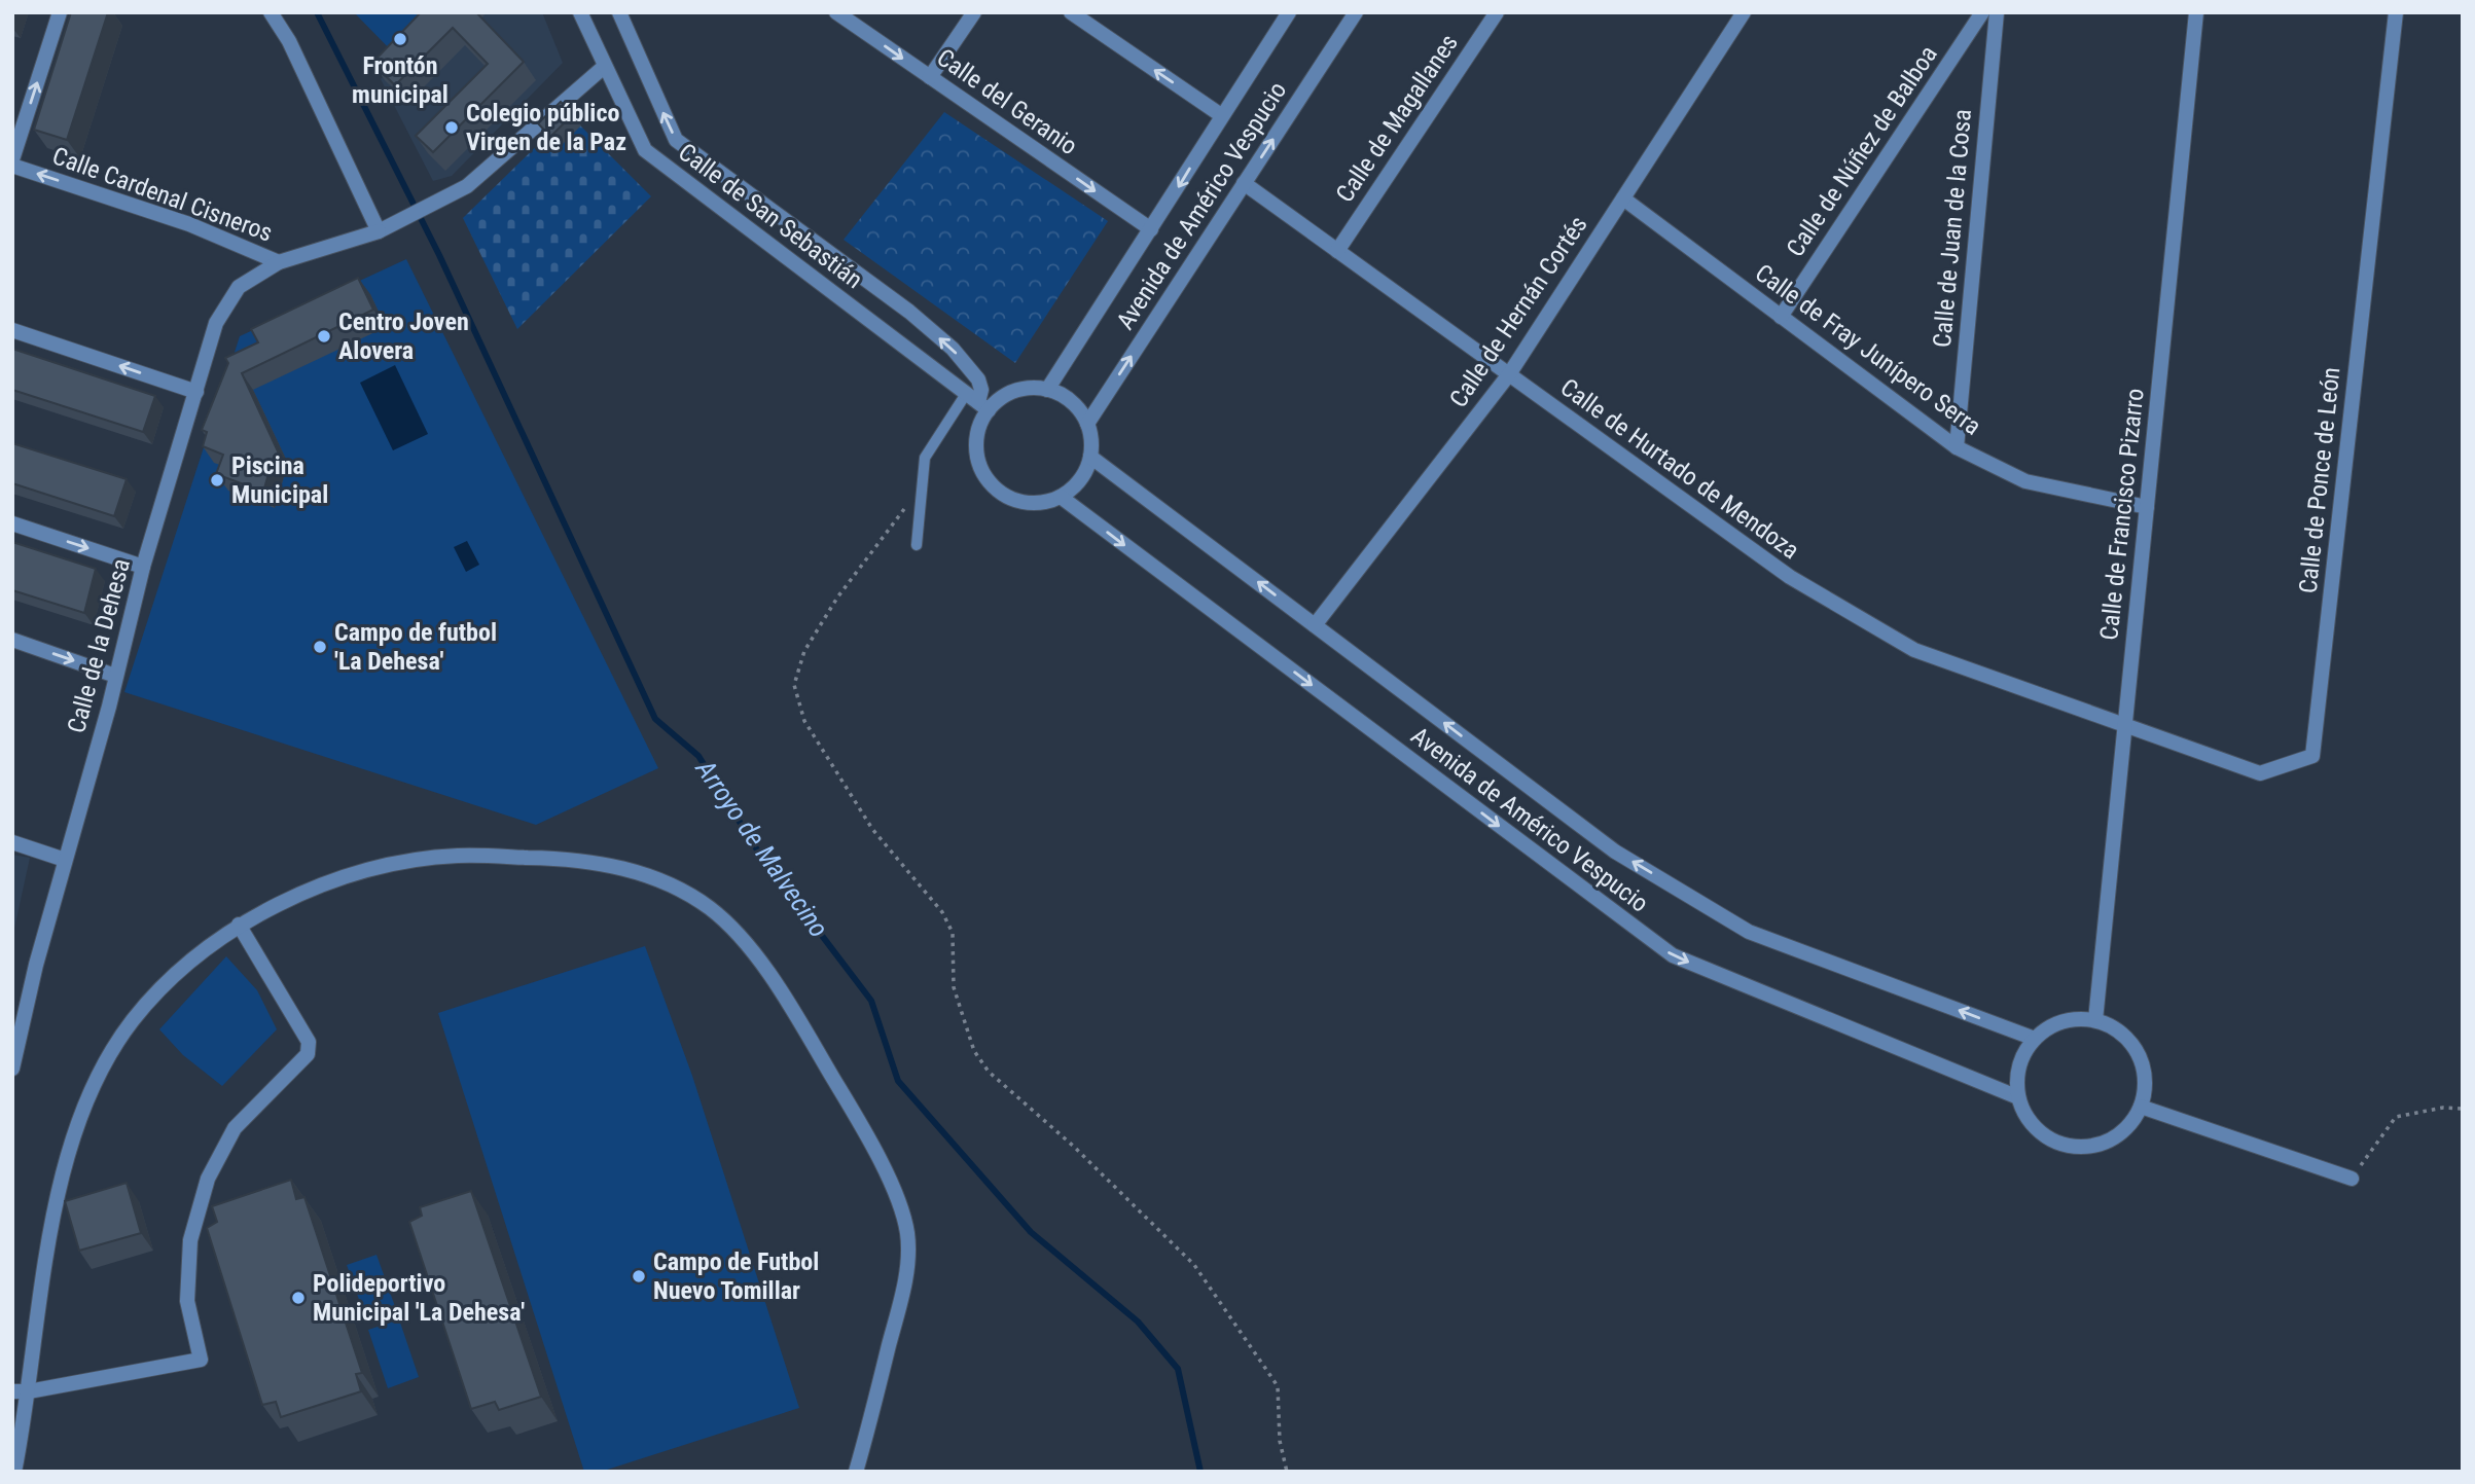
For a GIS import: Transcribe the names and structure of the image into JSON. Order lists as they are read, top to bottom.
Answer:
{
  "streets": {
    "street": [
      "Calle del Geranio",
      "Calle de Magallanes",
      "Calle de Núñez de Balboa",
      "Calle Cardenal Cisneros",
      "Avenida de Américo Vespucio",
      "Calle de San Sebastián",
      "Calle de Juan de la Cosa",
      "Calle de Hernán Cortés",
      "Calle de Fray Junípero Serra",
      "Calle de Hurtado de Mendoza",
      "Calle de Ponce de León",
      "Calle de Francisco Pizarro",
      "Calle de la Dehesa"
    ]
  },
  "crossings": [
    ["Calle del Geranio", "Avenida de Américo Vespucio"],
    ["Calle de Magallanes", "Calle de Hurtado de Mendoza"],
    ["Calle de Núñez de Balboa", "Calle de Fray Junípero Serra"],
    ["Calle Cardenal Cisneros", "Calle de San Sebastián"],
    ["Calle Cardenal Cisneros", "Calle de la Dehesa"],
    ["Avenida de Américo Vespucio", "Calle de San Sebastián"],
    ["Avenida de Américo Vespucio", "Calle de Hernán Cortés"],
    ["Avenida de Américo Vespucio", "Calle de Hurtado de Mendoza"],
    ["Avenida de Américo Vespucio", "Calle de Francisco Pizarro"],
    ["Calle de Juan de la Cosa", "Calle de Fray Junípero Serra"],
    ["Calle de Hernán Cortés", "Calle de Fray Junípero Serra"],
    ["Calle de Hernán Cortés", "Calle de Hurtado de Mendoza"],
    ["Calle de Fray Junípero Serra", "Calle de Francisco Pizarro"],
    ["Calle de Hurtado de Mendoza", "Calle de Ponce de León"],
    ["Calle de Hurtado de Mendoza", "Calle de Francisco Pizarro"],
    ["Calle de Ponce de León", "Calle de Francisco Pizarro"]
  ],
  "one_way": ["Calle del Geranio", "Calle Cardenal Cisneros"],
  "water": ["Arroyo de Malvecino"],
  "places": [
    "Frontón municipal",
    "Colegio público Virgen de la Paz",
    "Centro Joven Alovera",
    "Piscina Municipal",
    "Campo de futbol 'La Dehesa'",
    "Campo de Futbol Nuevo Tomillar",
    "Polideportivo Municipal 'La Dehesa'"
  ]
}
